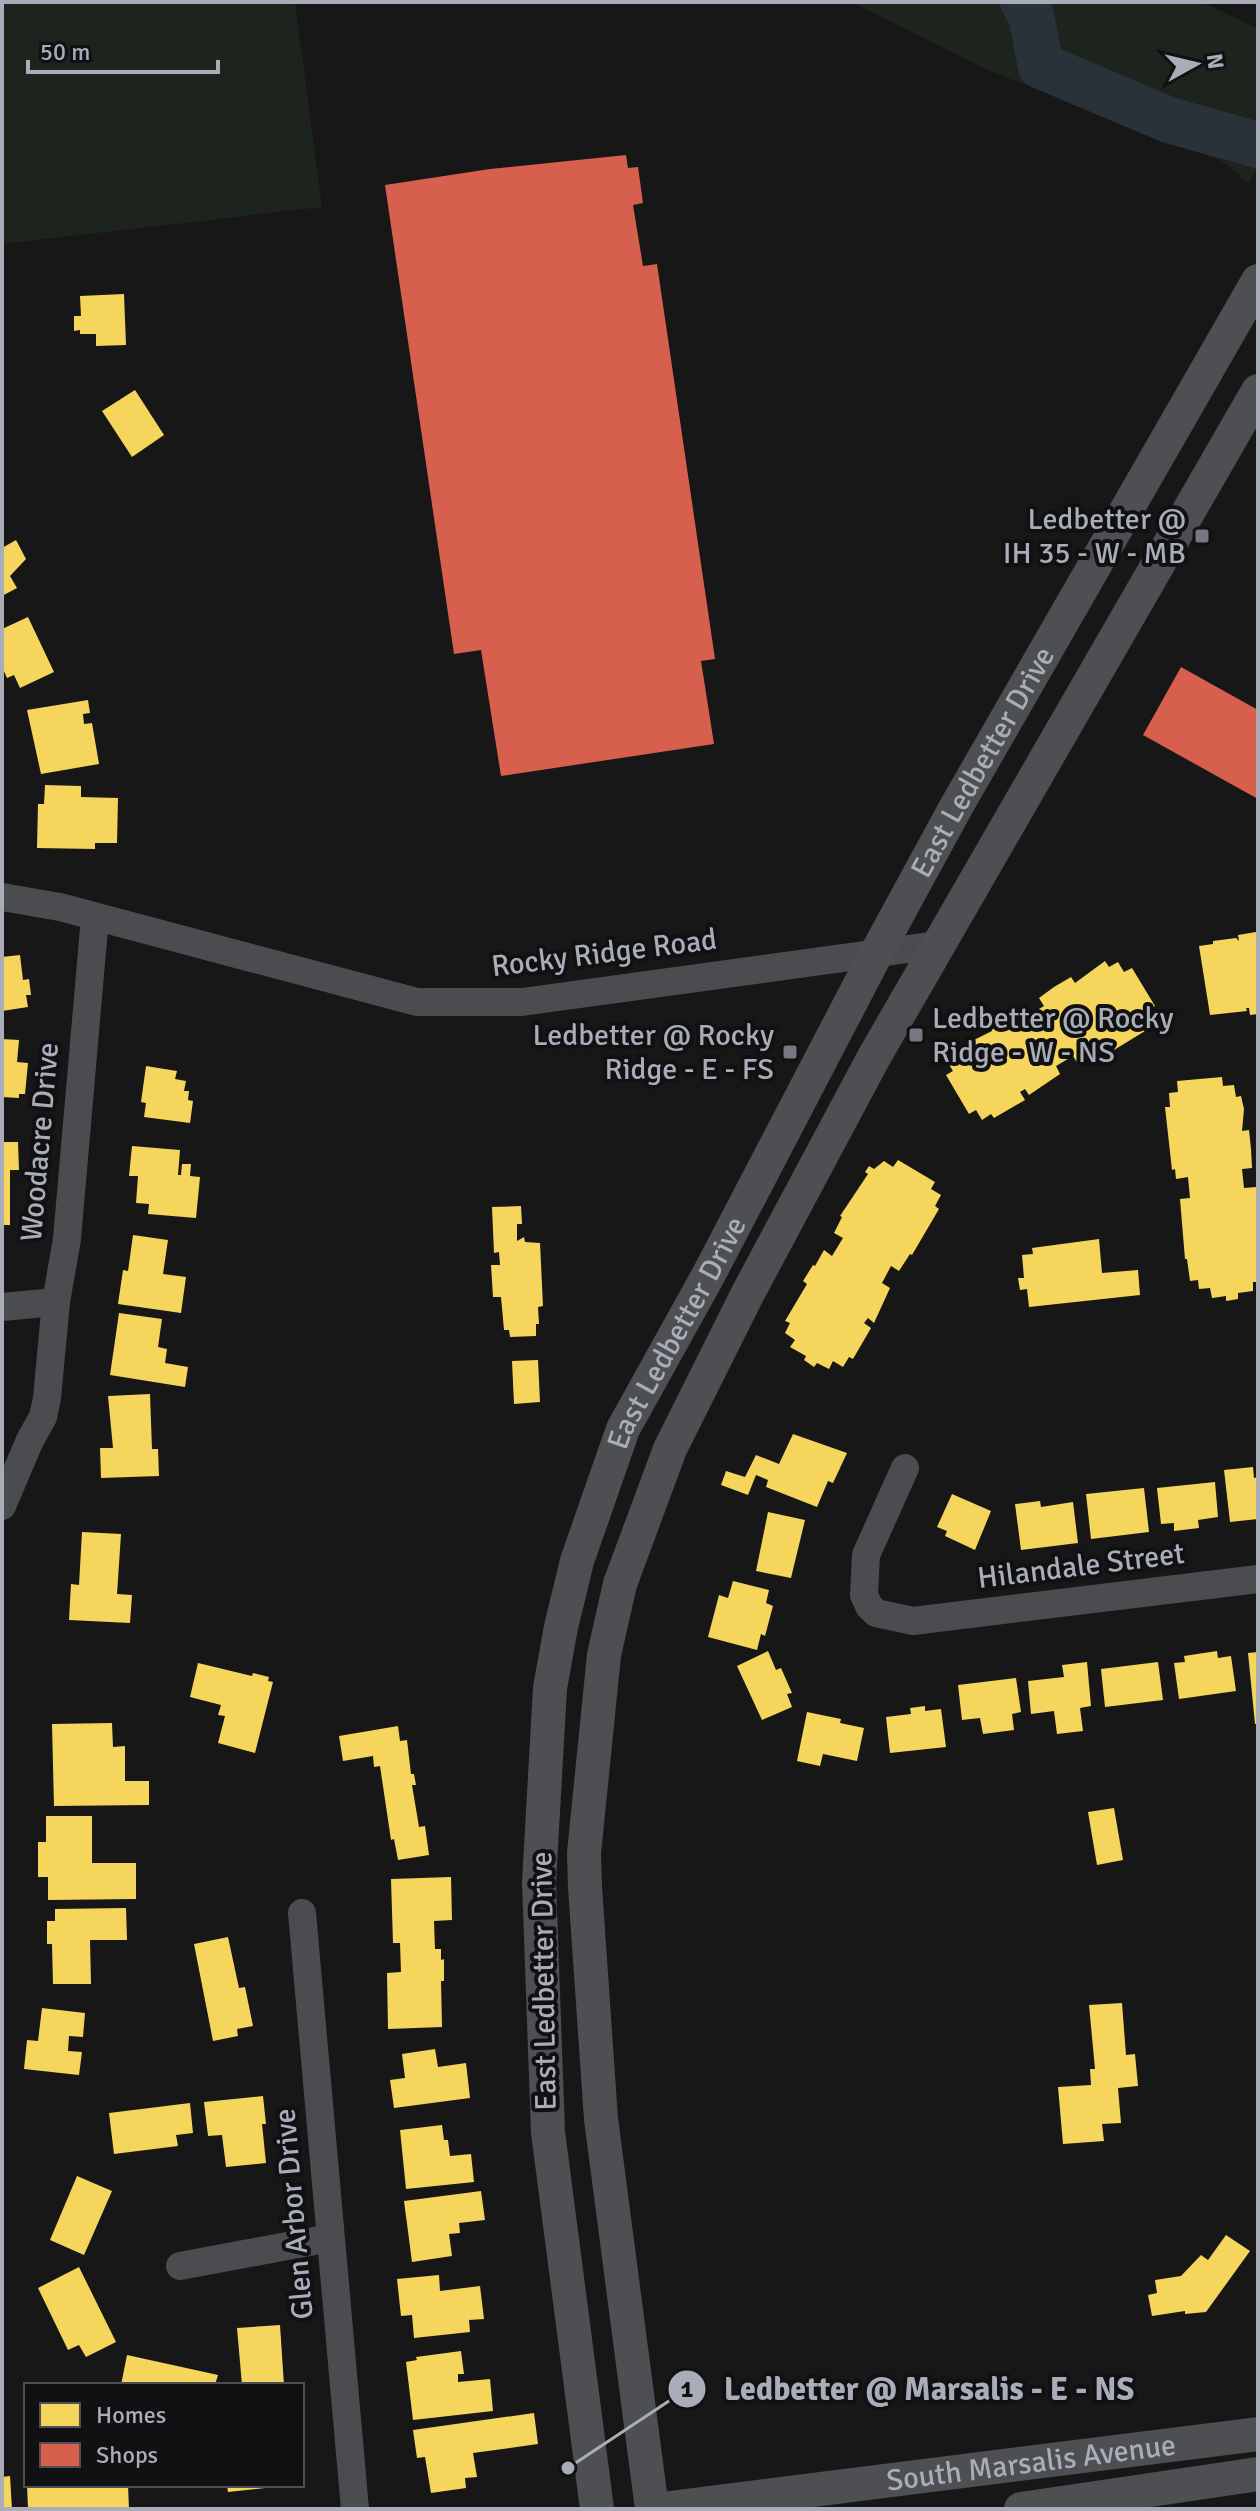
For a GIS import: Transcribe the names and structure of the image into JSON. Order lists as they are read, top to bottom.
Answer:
{
  "streets": {
    "main road": ["East Ledbetter Drive", "South Marsalis Avenue"],
    "street": [
      "Rocky Ridge Road",
      "Woodacre Drive",
      "Hilandale Street",
      "Glen Arbor Drive"
    ]
  },
  "crossings": [
    ["East Ledbetter Drive", "Rocky Ridge Road"],
    ["Rocky Ridge Road", "Woodacre Drive"]
  ],
  "places": {
    "transit": ["Ledbetter @ IH 35 - W - MB", "Ledbetter @ Rocky Ridge - W - NS", "Ledbetter @ Rocky Ridge - E - FS"],
    "other": ["Ledbetter @ Marsalis - E - NS"]
  },
  "legend": ["Homes", "Shops"],
  "scale_bar": "50 m",
  "north": "right"
}
